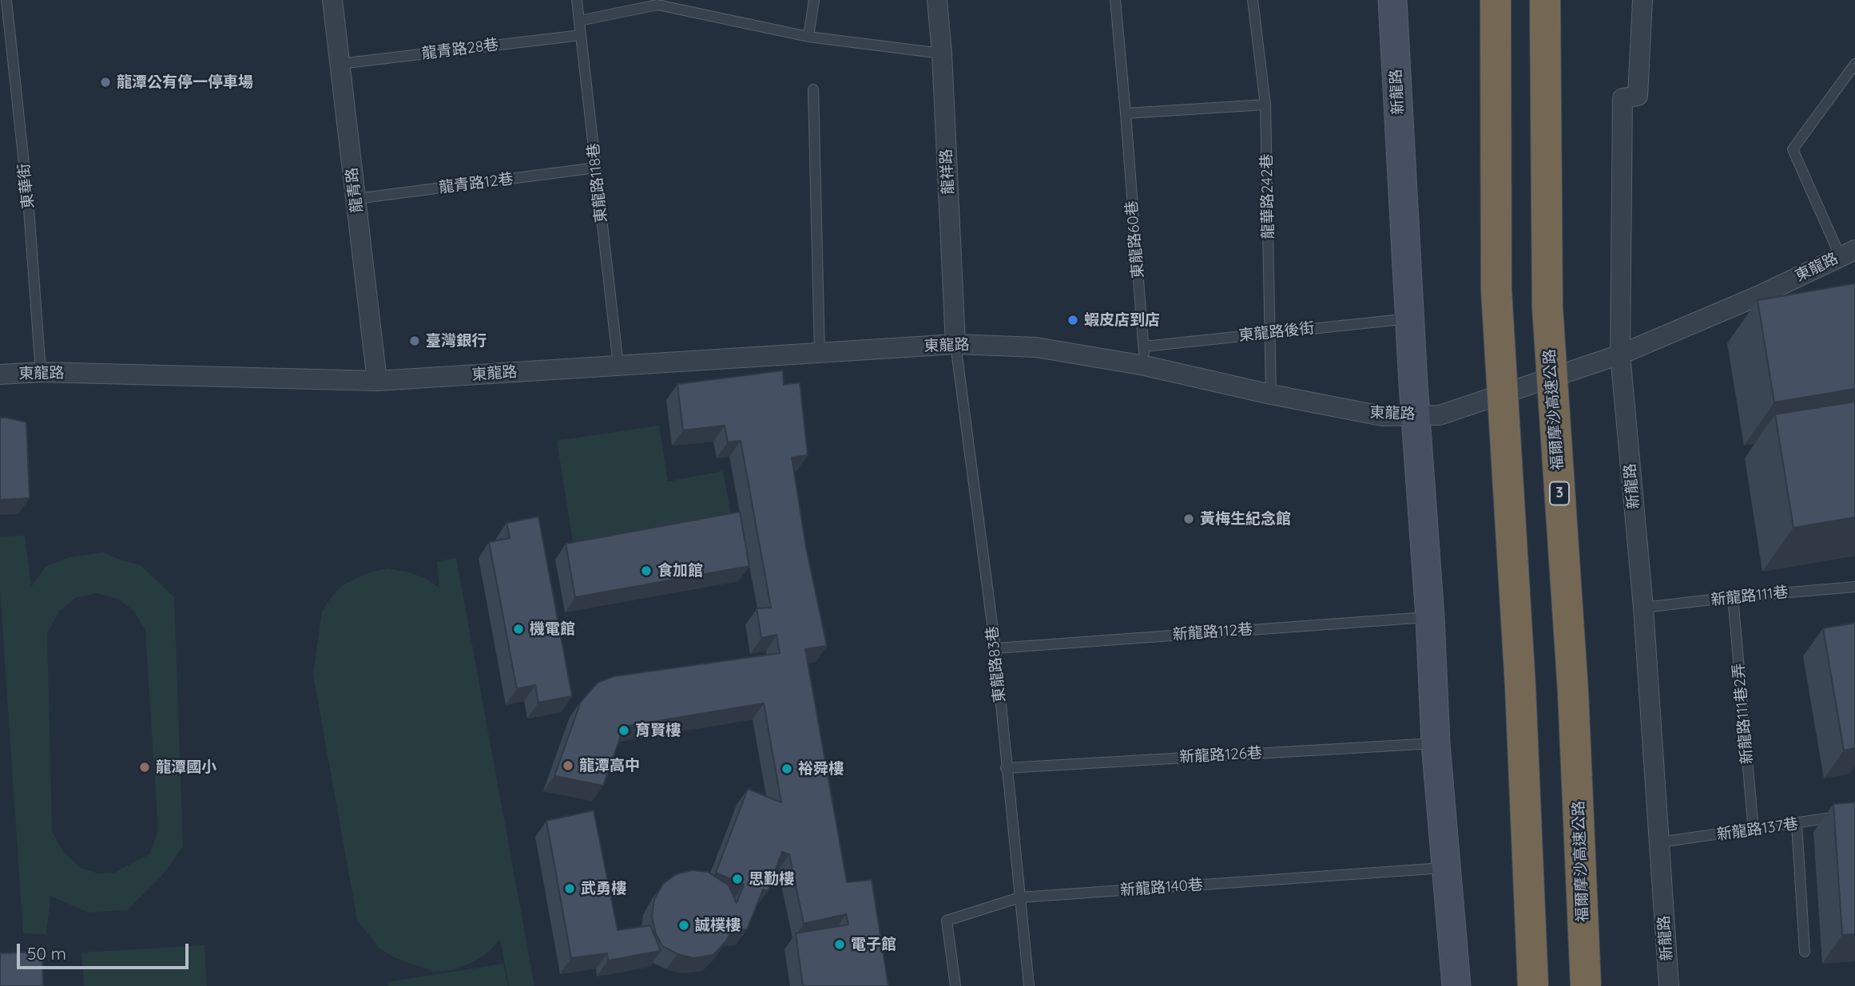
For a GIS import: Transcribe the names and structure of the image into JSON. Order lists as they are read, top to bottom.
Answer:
{
  "streets": {
    "highway": ["福爾摩沙高速公路", "3"],
    "street": [
      "新龍路",
      "龍祥路",
      "龍青路",
      "東龍路"
    ],
    "lane": [
      "龍青路28巷",
      "東龍路118巷",
      "龍青路12巷",
      "東華街",
      "龍華路242巷",
      "東龍路60巷",
      "東龍路後街",
      "新龍路111巷",
      "新龍路112巷",
      "東龍路83巷",
      "新龍路111巷2弄",
      "新龍路126巷",
      "新龍路137巷",
      "新龍路140巷"
    ]
  },
  "crossings": [
    ["龍青路28巷", "東龍路118巷"],
    ["龍青路28巷", "龍青路"],
    ["新龍路", "東龍路"],
    ["新龍路", "東龍路後街"],
    ["新龍路", "新龍路111巷"],
    ["新龍路", "新龍路112巷"],
    ["新龍路", "新龍路126巷"],
    ["新龍路", "新龍路137巷"],
    ["新龍路", "新龍路140巷"],
    ["龍祥路", "東龍路"],
    ["龍祥路", "東龍路83巷"],
    ["東龍路118巷", "龍青路12巷"],
    ["東龍路118巷", "東龍路"],
    ["龍青路12巷", "龍青路"],
    ["東華街", "東龍路"],
    ["龍青路", "東龍路"],
    ["龍華路242巷", "東龍路"],
    ["龍華路242巷", "東龍路後街"],
    ["東龍路60巷", "東龍路"],
    ["東龍路60巷", "東龍路後街"],
    ["東龍路", "東龍路後街"],
    ["東龍路", "東龍路83巷"],
    ["新龍路111巷", "新龍路111巷2弄"],
    ["新龍路112巷", "東龍路83巷"],
    ["東龍路83巷", "新龍路126巷"],
    ["東龍路83巷", "新龍路140巷"],
    ["新龍路111巷2弄", "新龍路137巷"]
  ],
  "places": [
    "龍潭公有停一停車場",
    "蝦皮店到店",
    "臺灣銀行",
    "黃梅生紀念館",
    "食加館",
    "機電館",
    "育賢樓",
    "龍潭高中",
    "龍潭國小",
    "裕舜樓",
    "思勤樓",
    "武勇樓",
    "誠樸樓",
    "電子館"
  ],
  "scale_bar": "50 m"
}
